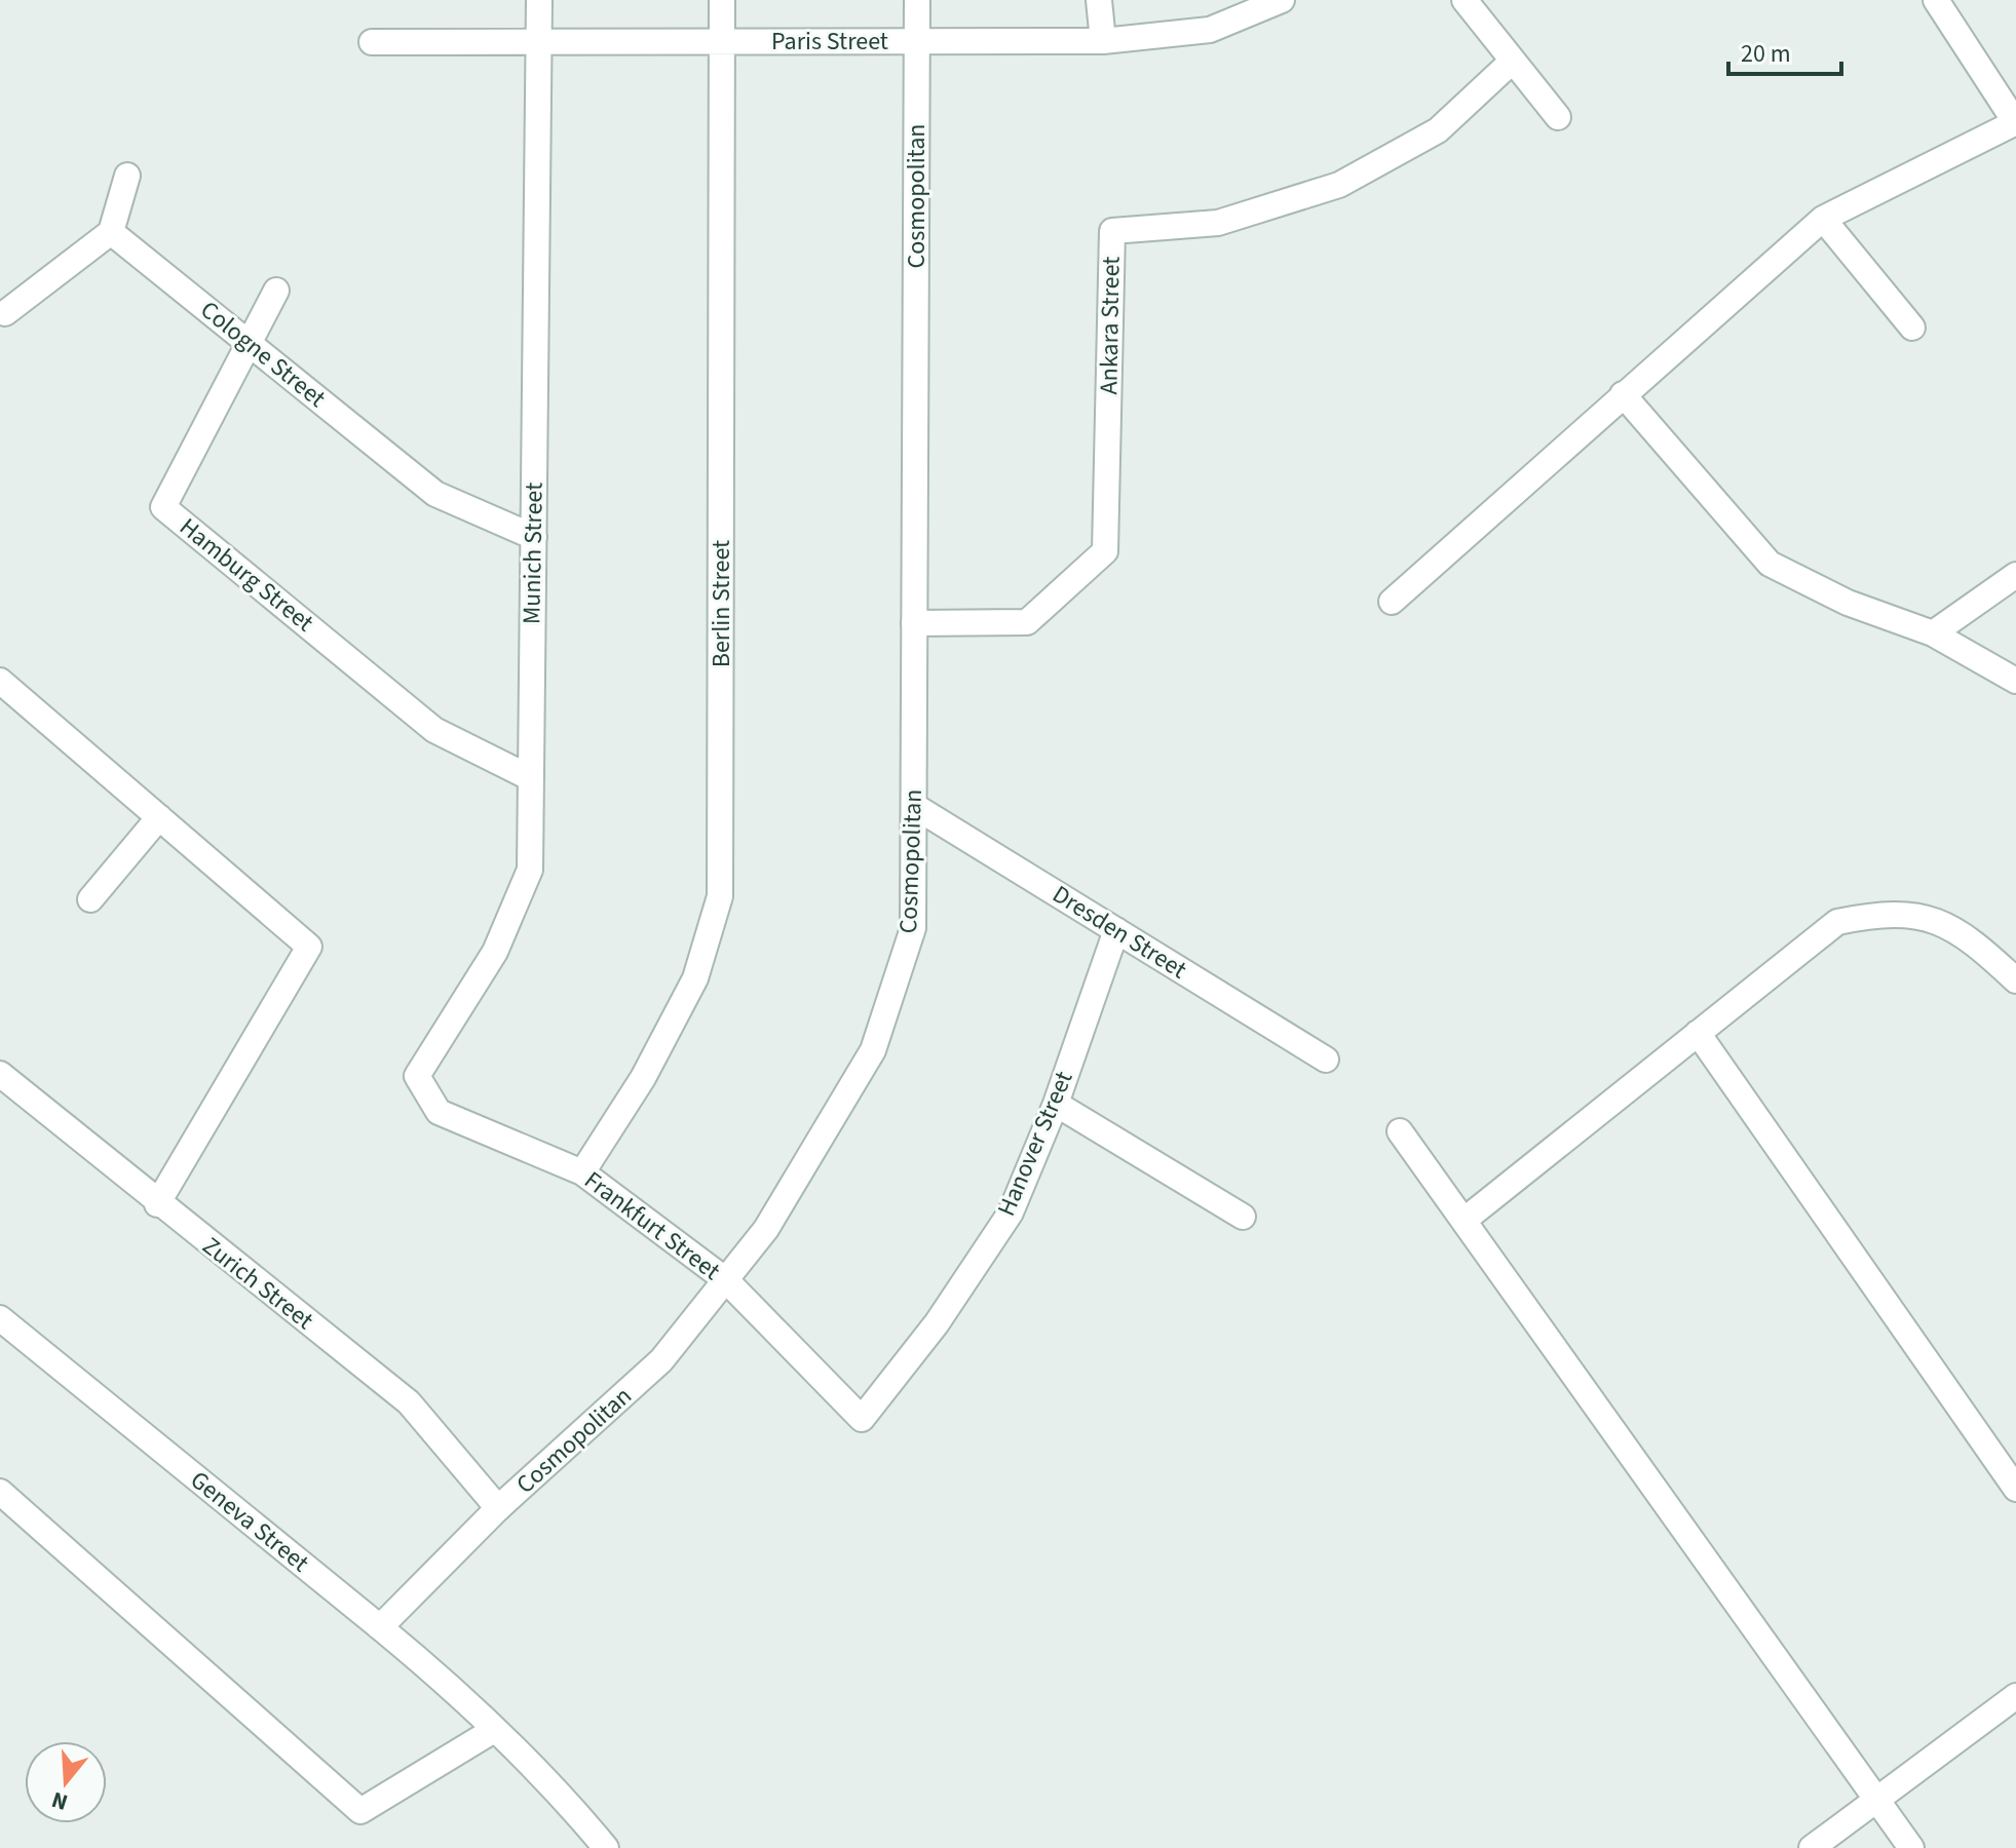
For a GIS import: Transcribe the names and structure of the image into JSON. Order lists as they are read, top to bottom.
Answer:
{
  "streets": {
    "street": [
      "Paris Street",
      "Cosmopolitan",
      "Ankara Street",
      "Cologne Street",
      "Munich Street",
      "Hamburg Street",
      "Berlin Street",
      "Dresden Street",
      "Hanover Street",
      "Frankfurt Street",
      "Zurich Street",
      "Geneva Street"
    ]
  },
  "crossings": [
    ["Paris Street", "Cosmopolitan"],
    ["Paris Street", "Munich Street"],
    ["Paris Street", "Berlin Street"],
    ["Cosmopolitan", "Ankara Street"],
    ["Cosmopolitan", "Dresden Street"],
    ["Cosmopolitan", "Frankfurt Street"],
    ["Cosmopolitan", "Zurich Street"],
    ["Cosmopolitan", "Geneva Street"],
    ["Cologne Street", "Munich Street"],
    ["Cologne Street", "Hamburg Street"],
    ["Munich Street", "Hamburg Street"],
    ["Munich Street", "Frankfurt Street"],
    ["Berlin Street", "Frankfurt Street"],
    ["Dresden Street", "Hanover Street"],
    ["Hanover Street", "Frankfurt Street"]
  ],
  "scale_bar": "20 m",
  "north": "bottom"
}
